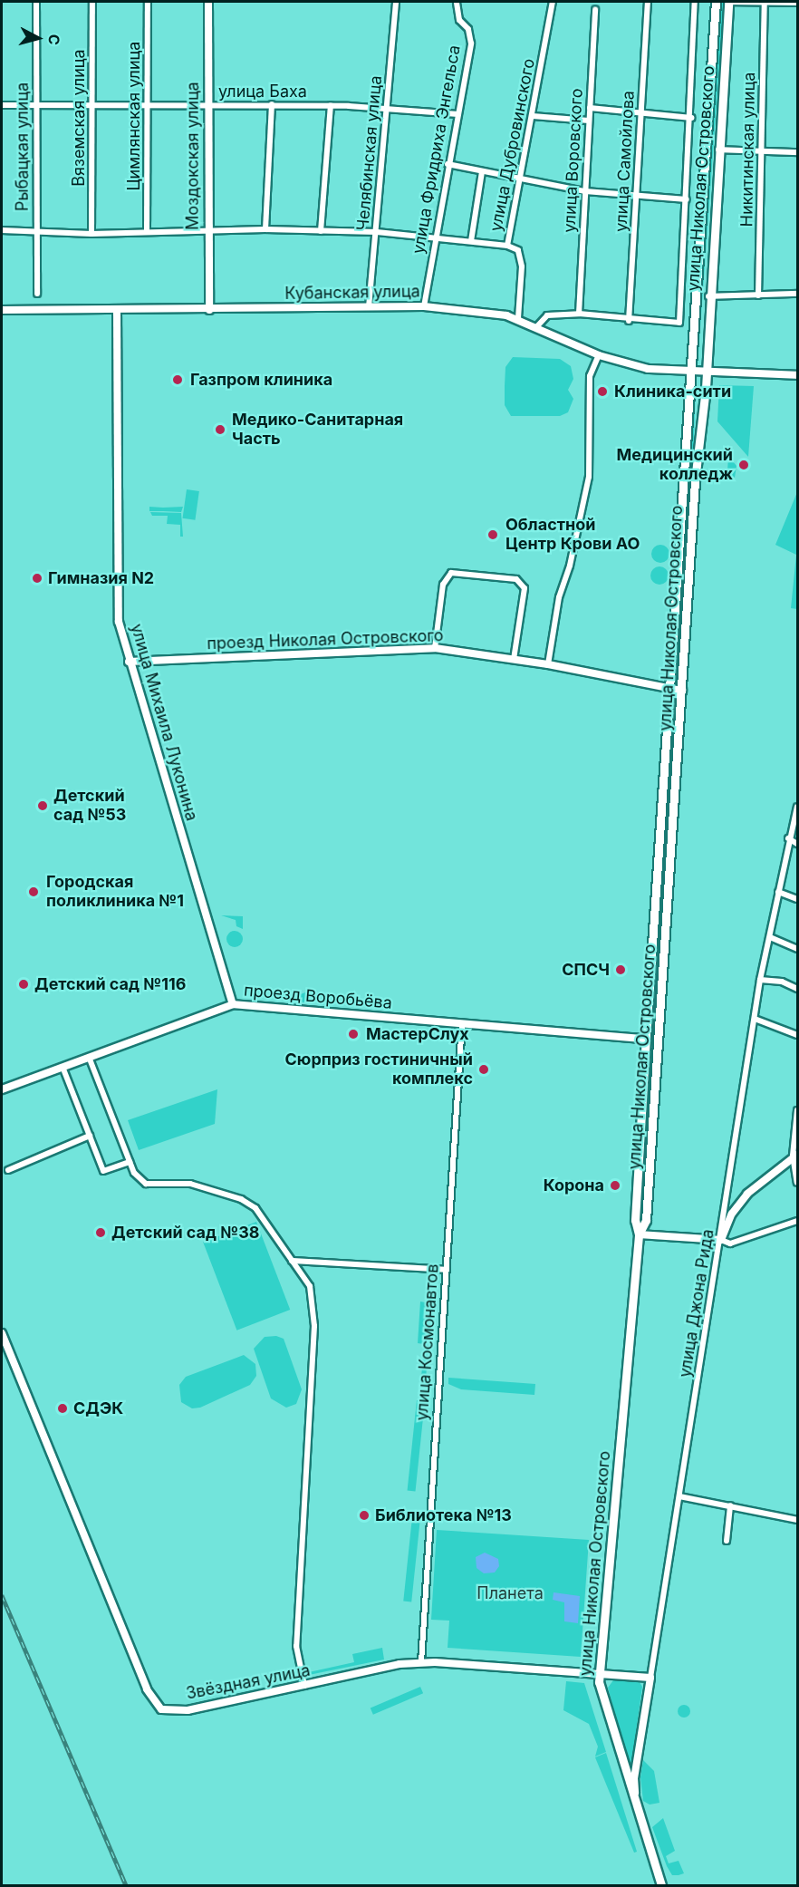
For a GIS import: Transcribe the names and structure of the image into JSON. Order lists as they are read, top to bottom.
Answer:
{
  "streets": {
    "main road": [
      "Моздокская улица",
      "улица Николая Островского",
      "Кубанская улица",
      "улица Михаила Луконина",
      "проезд Воробьёва",
      "Звёздная улица"
    ],
    "street": [
      "улица Баха",
      "Цимлянская улица",
      "Вяземская улица",
      "улица Дубровинского",
      "Рыбацкая улица",
      "улица Фридриха Энгельса",
      "Никитинская улица",
      "Челябинская улица",
      "улица Воровского",
      "улица Самойлова",
      "проезд Николая Островского",
      "улица Джона Рида",
      "улица Космонавтов"
    ]
  },
  "crossings": [
    ["улица Баха", "Цимлянская улица"],
    ["улица Баха", "Вяземская улица"],
    ["улица Баха", "Рыбацкая улица"],
    ["улица Баха", "улица Фридриха Энгельса"],
    ["улица Баха", "Челябинская улица"],
    ["улица Баха", "Моздокская улица"],
    ["улица Дубровинского", "Кубанская улица"],
    ["улица Фридриха Энгельса", "Кубанская улица"],
    ["Челябинская улица", "Кубанская улица"],
    ["Моздокская улица", "Кубанская улица"],
    ["улица Николая Островского", "Кубанская улица"],
    ["улица Николая Островского", "проезд Николая Островского"],
    ["улица Николая Островского", "проезд Воробьёва"],
    ["улица Николая Островского", "улица Джона Рида"],
    ["улица Николая Островского", "Звёздная улица"],
    ["Кубанская улица", "улица Михаила Луконина"],
    ["проезд Николая Островского", "улица Михаила Луконина"],
    ["улица Михаила Луконина", "проезд Воробьёва"],
    ["проезд Воробьёва", "улица Космонавтов"],
    ["улица Джона Рида", "Звёздная улица"],
    ["улица Космонавтов", "Звёздная улица"]
  ],
  "parks": ["Планета"],
  "places": [
    "Газпром клиника",
    "Клиника-сити",
    "Медико-Санитарная Часть",
    "Медицинский колледж",
    "Областной Центр Крови АО",
    "Гимназия N2",
    "Детский сад №53",
    "Городская поликлиника №1",
    "СПСЧ",
    "Детский сад №116",
    "МастерСлух",
    "Сюрприз гостиничный комплекс",
    "Корона",
    "Детский сад №38",
    "СДЭК",
    "Библиотека №13"
  ],
  "north": "right"
}
